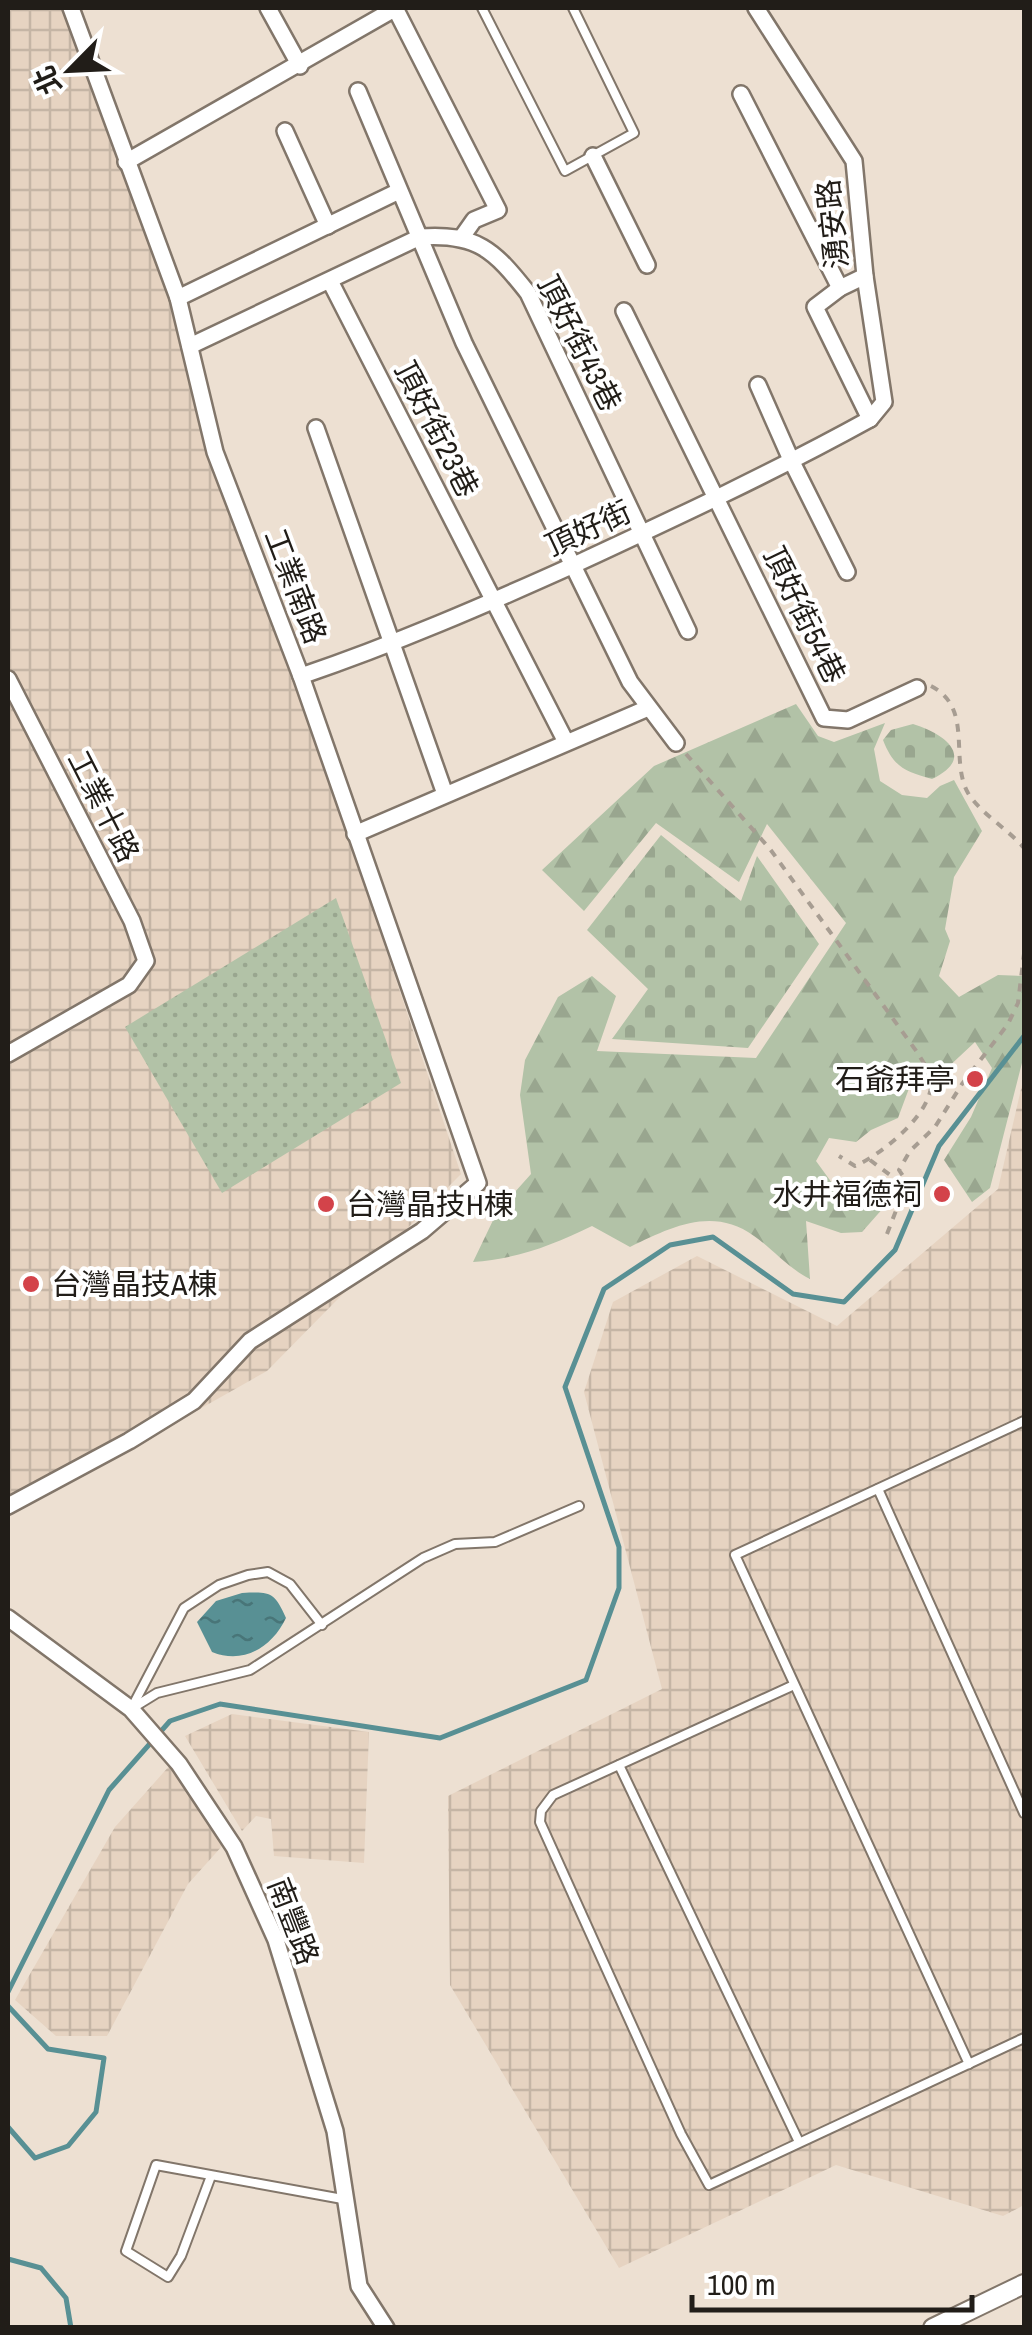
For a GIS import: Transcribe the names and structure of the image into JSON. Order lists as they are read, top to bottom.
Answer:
{
  "streets": {
    "street": [
      "湧安路",
      "頂好街43巷",
      "頂好街23巷",
      "頂好街",
      "工業南路",
      "頂好街54巷",
      "工業十路",
      "南豐路"
    ]
  },
  "crossings": [
    ["湧安路", "頂好街"],
    ["頂好街43巷", "頂好街"],
    ["頂好街23巷", "頂好街"],
    ["頂好街", "工業南路"],
    ["頂好街", "頂好街54巷"]
  ],
  "places": [
    "石爺拜亭",
    "水井福德祠",
    "台灣晶技H棟",
    "台灣晶技A棟"
  ],
  "scale_bar": "100 m",
  "north": "bottom left"
}
